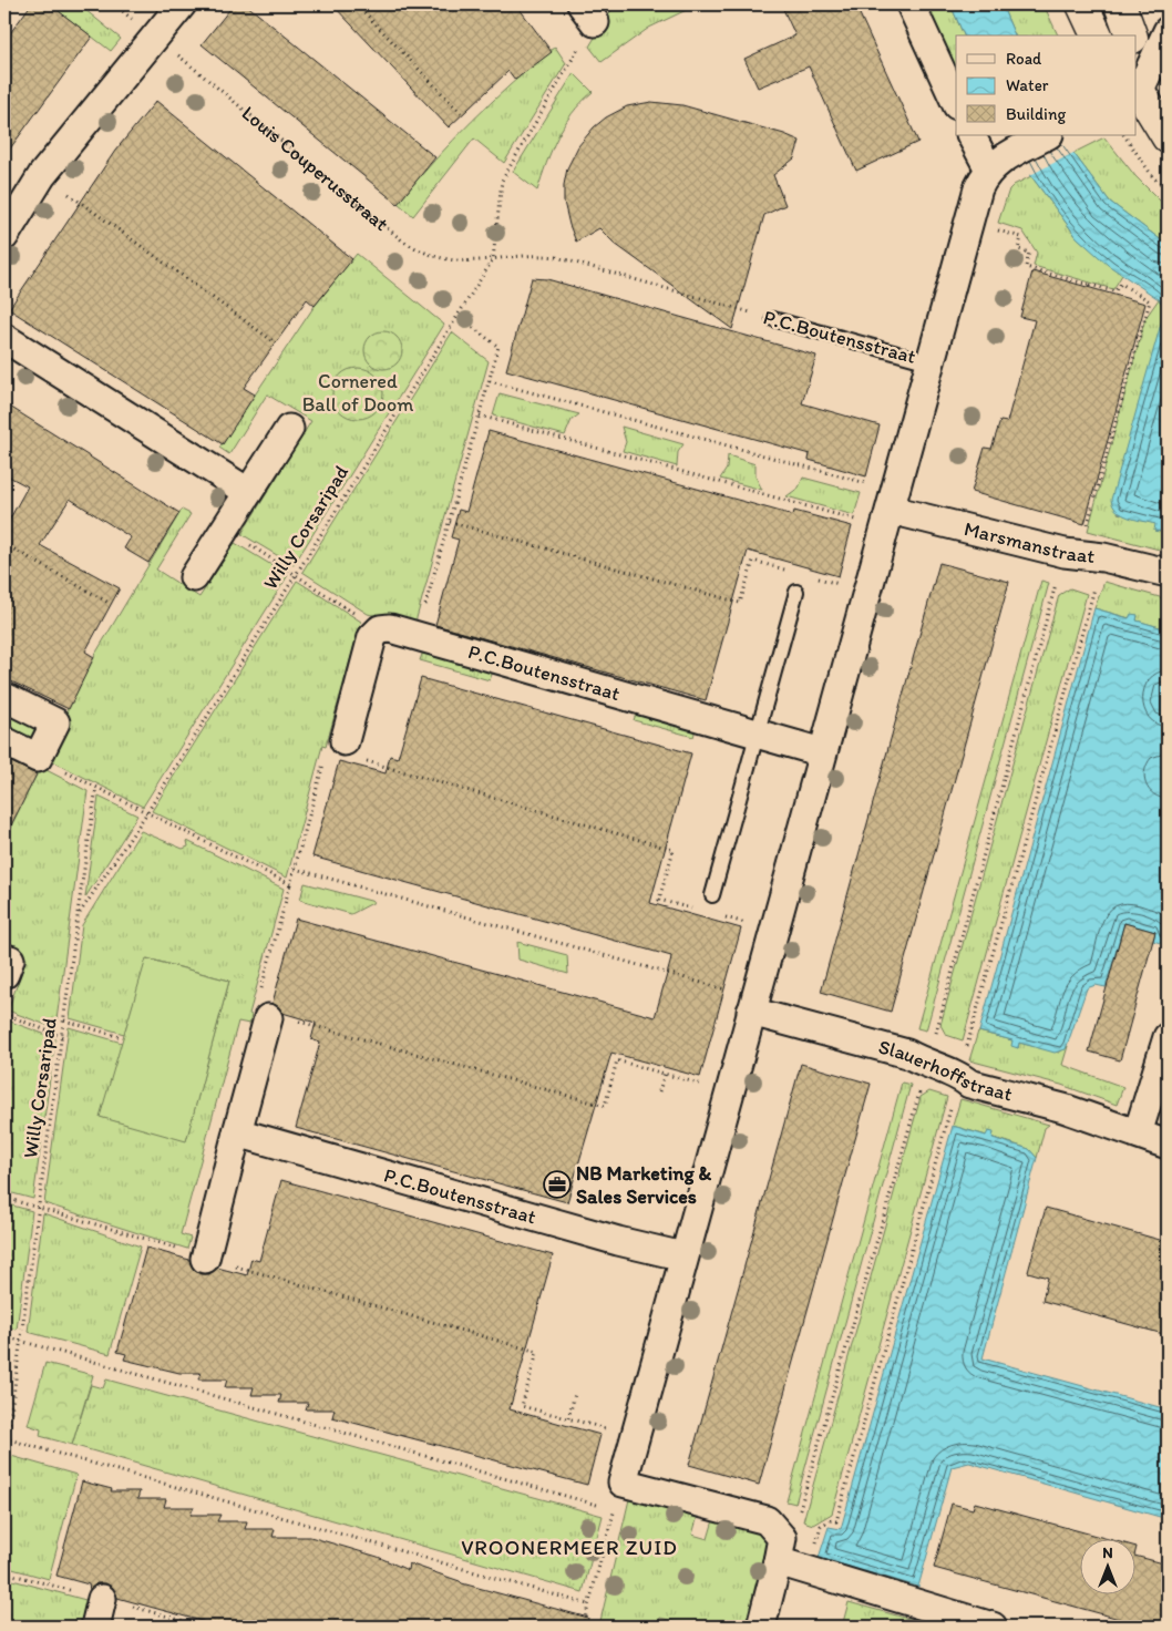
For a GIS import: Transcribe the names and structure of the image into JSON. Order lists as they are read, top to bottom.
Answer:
{
  "streets": {
    "street": ["P.C.Boutensstraat", "Marsmanstraat", "Slauerhoffstraat"],
    "path": ["Louis Couperusstraat", "Willy Corsaripad"]
  },
  "crossings": [
    ["Louis Couperusstraat", "P.C.Boutensstraat"],
    ["Louis Couperusstraat", "Willy Corsaripad"],
    ["P.C.Boutensstraat", "Willy Corsaripad"],
    ["P.C.Boutensstraat", "Marsmanstraat"],
    ["P.C.Boutensstraat", "Slauerhoffstraat"]
  ],
  "districts": ["VROONERMEER ZUID"],
  "parks": ["Cornered Ball of Doom"],
  "places": {
    "office": ["NB Marketing & Sales Services"]
  },
  "legend": ["Road", "Water", "Building"],
  "north": "top"
}
